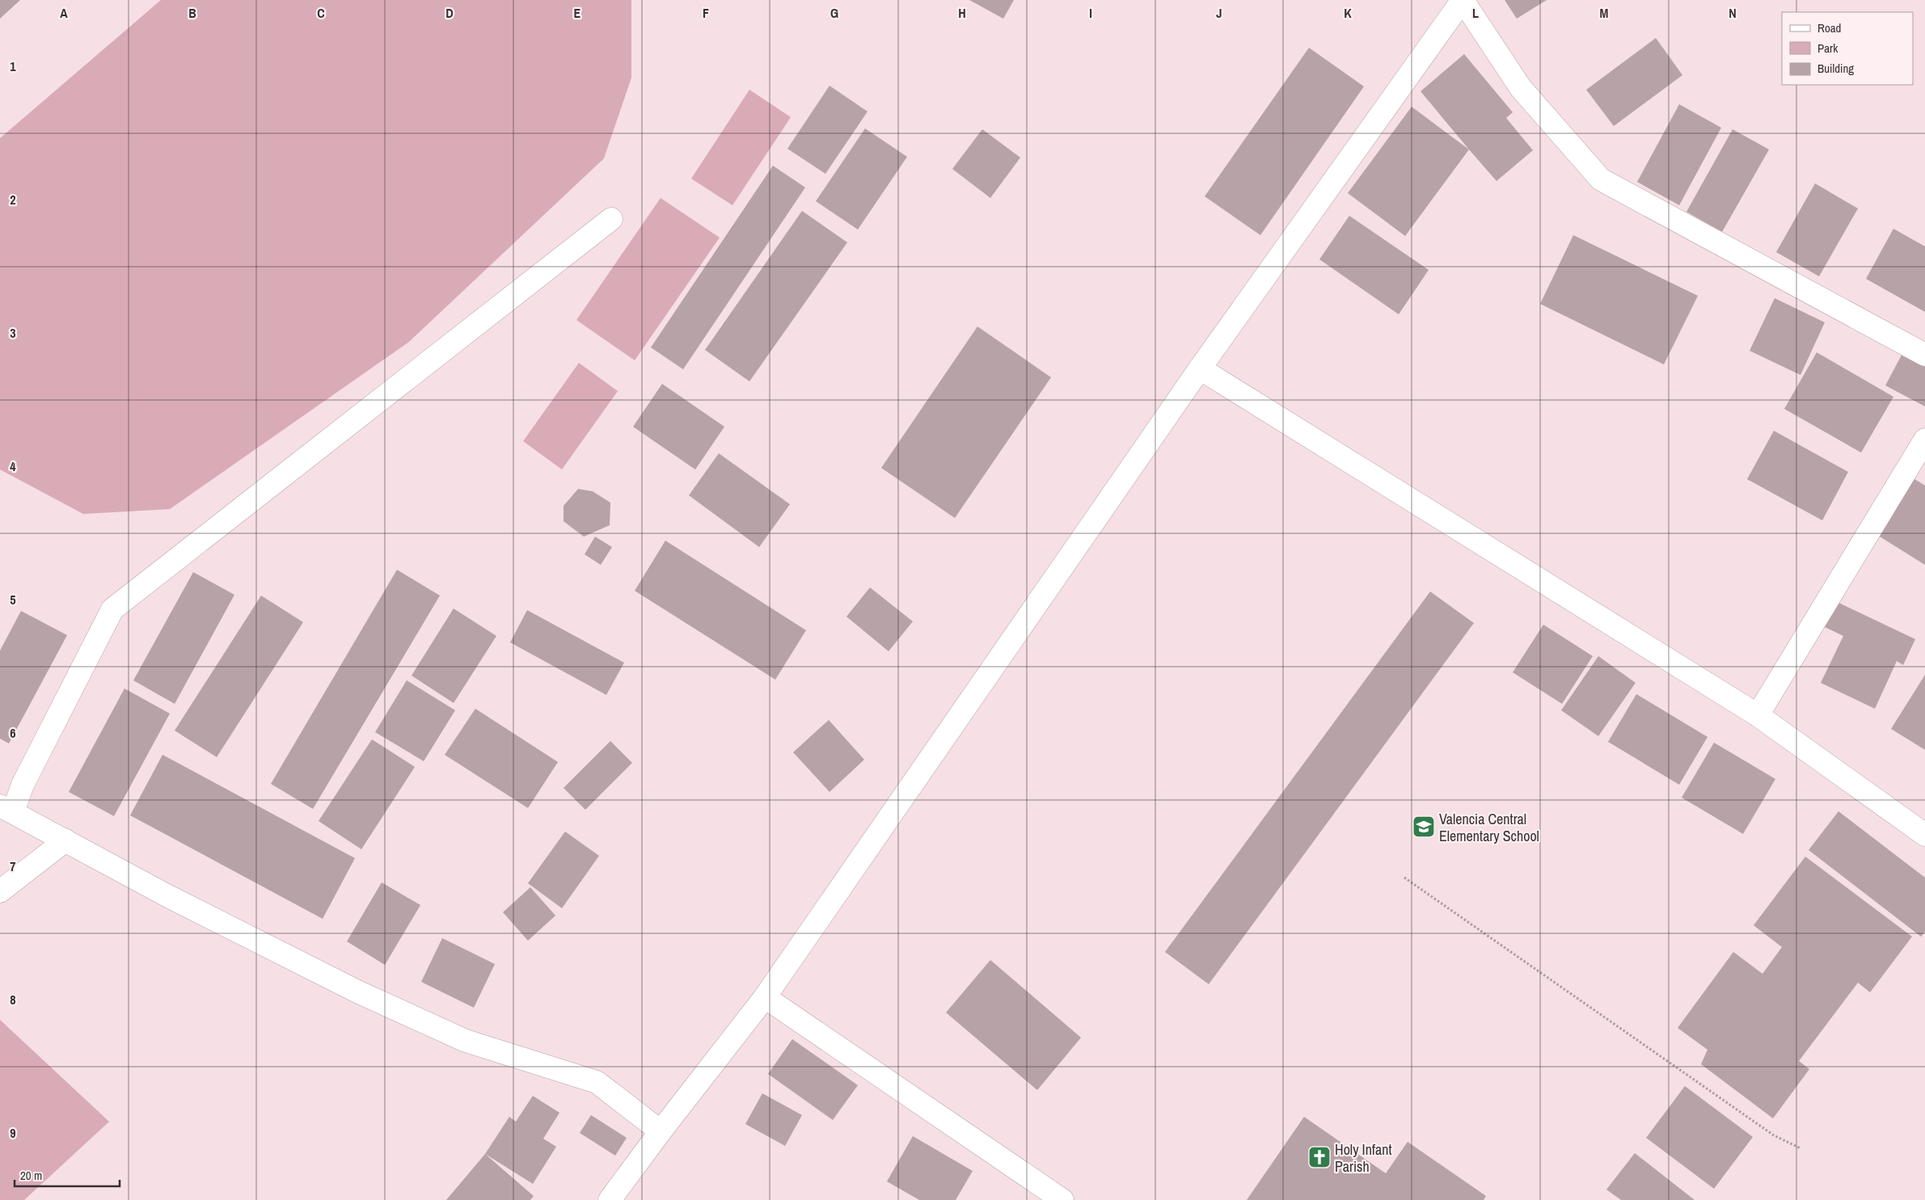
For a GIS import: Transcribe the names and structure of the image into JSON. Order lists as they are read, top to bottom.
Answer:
{
  "places": {
    "school or university": ["Valencia Central Elementary School"],
    "church": ["Holy Infant Parish"]
  },
  "legend": ["Road", "Park", "Building"],
  "scale_bar": "20 m",
  "grid": {
    "columns": [
      "A",
      "B",
      "C",
      "D",
      "E",
      "F",
      "G",
      "H",
      "I",
      "J",
      "K",
      "L",
      "M",
      "N"
    ],
    "rows": [
      "1",
      "2",
      "3",
      "4",
      "5",
      "6",
      "7",
      "8",
      "9"
    ]
  }
}
